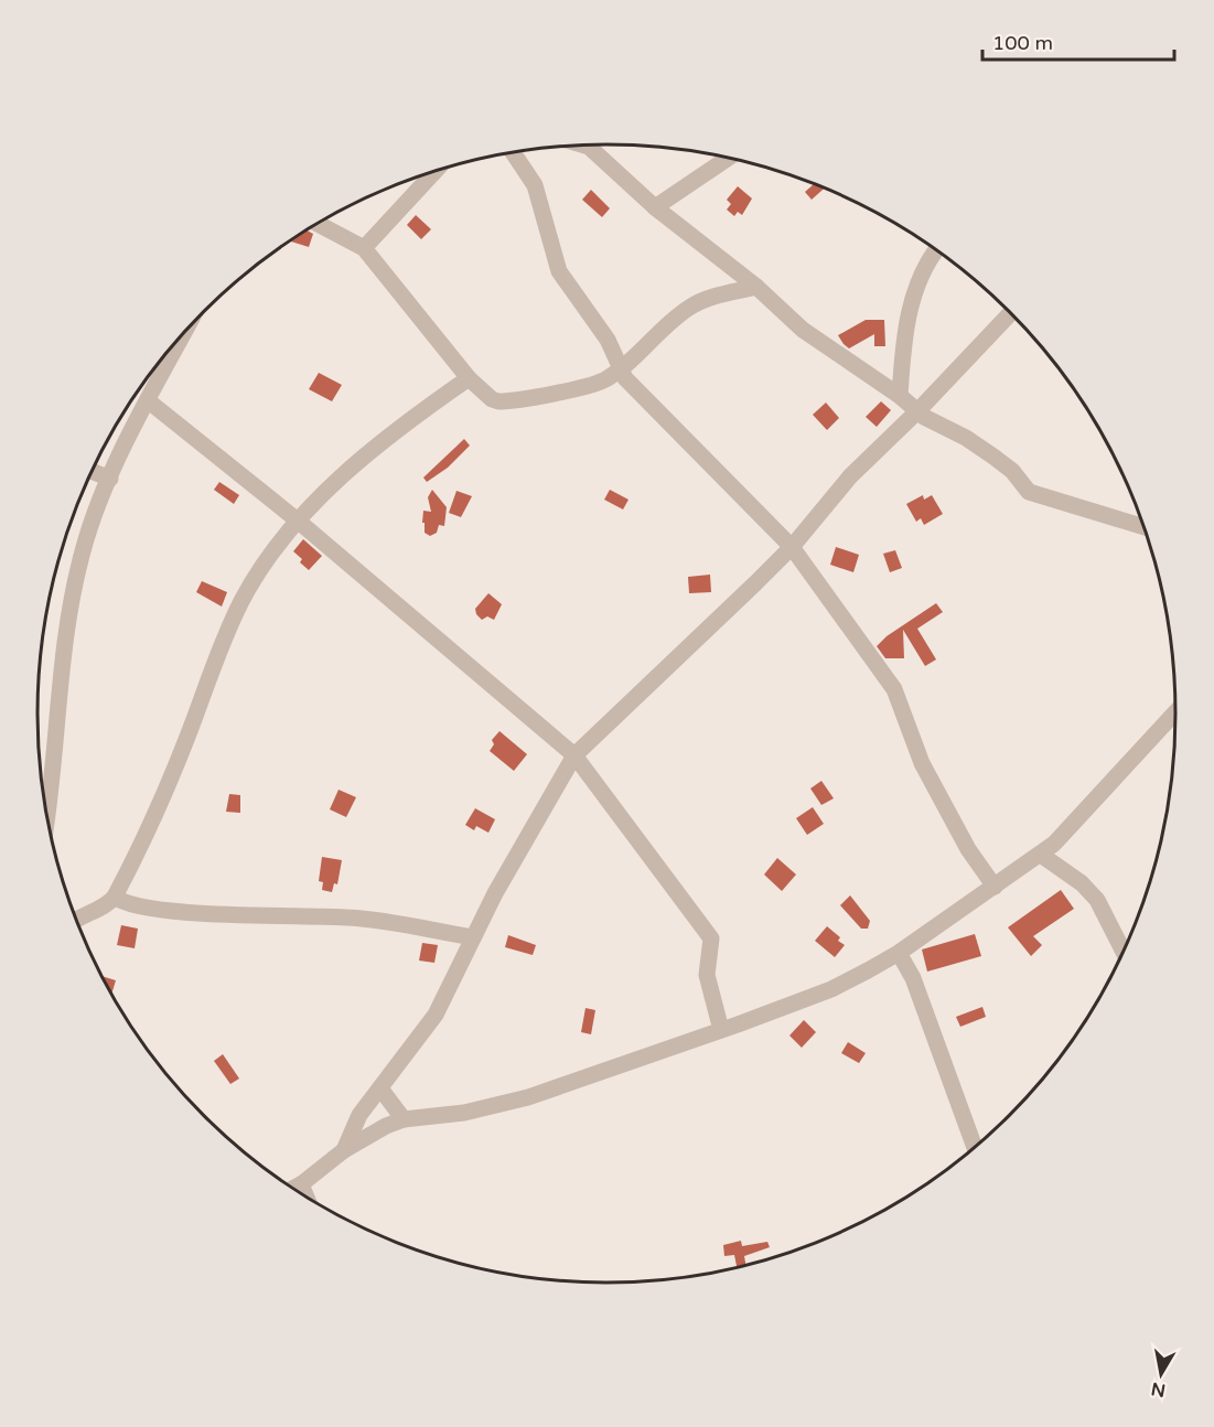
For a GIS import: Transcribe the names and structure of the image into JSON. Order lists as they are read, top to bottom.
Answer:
{
  "scale_bar": "100 m",
  "north": "bottom"
}
